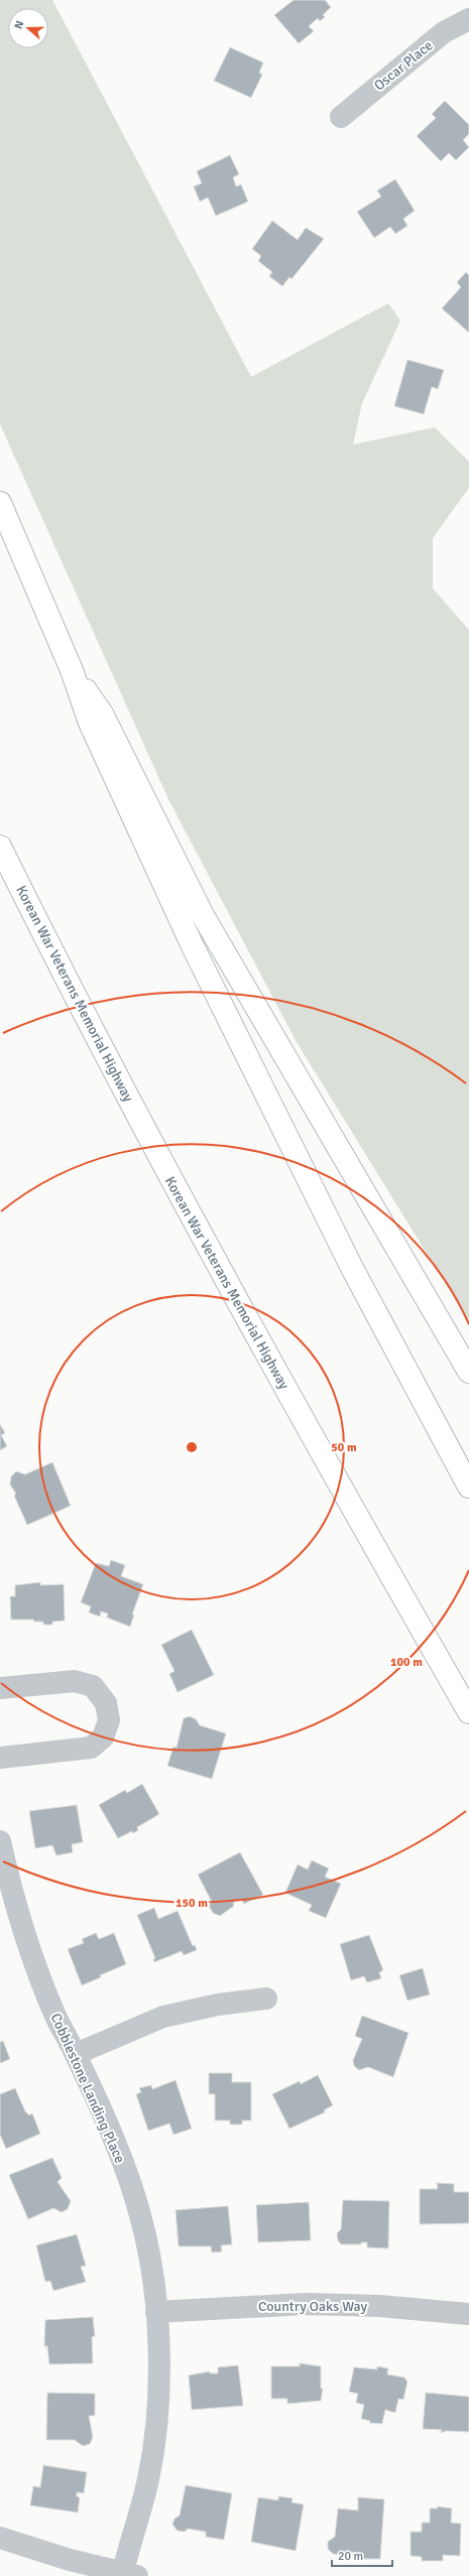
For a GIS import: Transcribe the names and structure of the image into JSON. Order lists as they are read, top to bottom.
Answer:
{
  "streets": {
    "highway": ["Korean War Veterans Memorial Highway"],
    "street": ["Oscar Place", "Cobblestone Landing Place", "Country Oaks Way"]
  },
  "crossings": [
    ["Cobblestone Landing Place", "Country Oaks Way"]
  ],
  "scale_bar": "20 m",
  "north": "left",
  "rings": ["50 m", "100 m", "150 m"]
}
